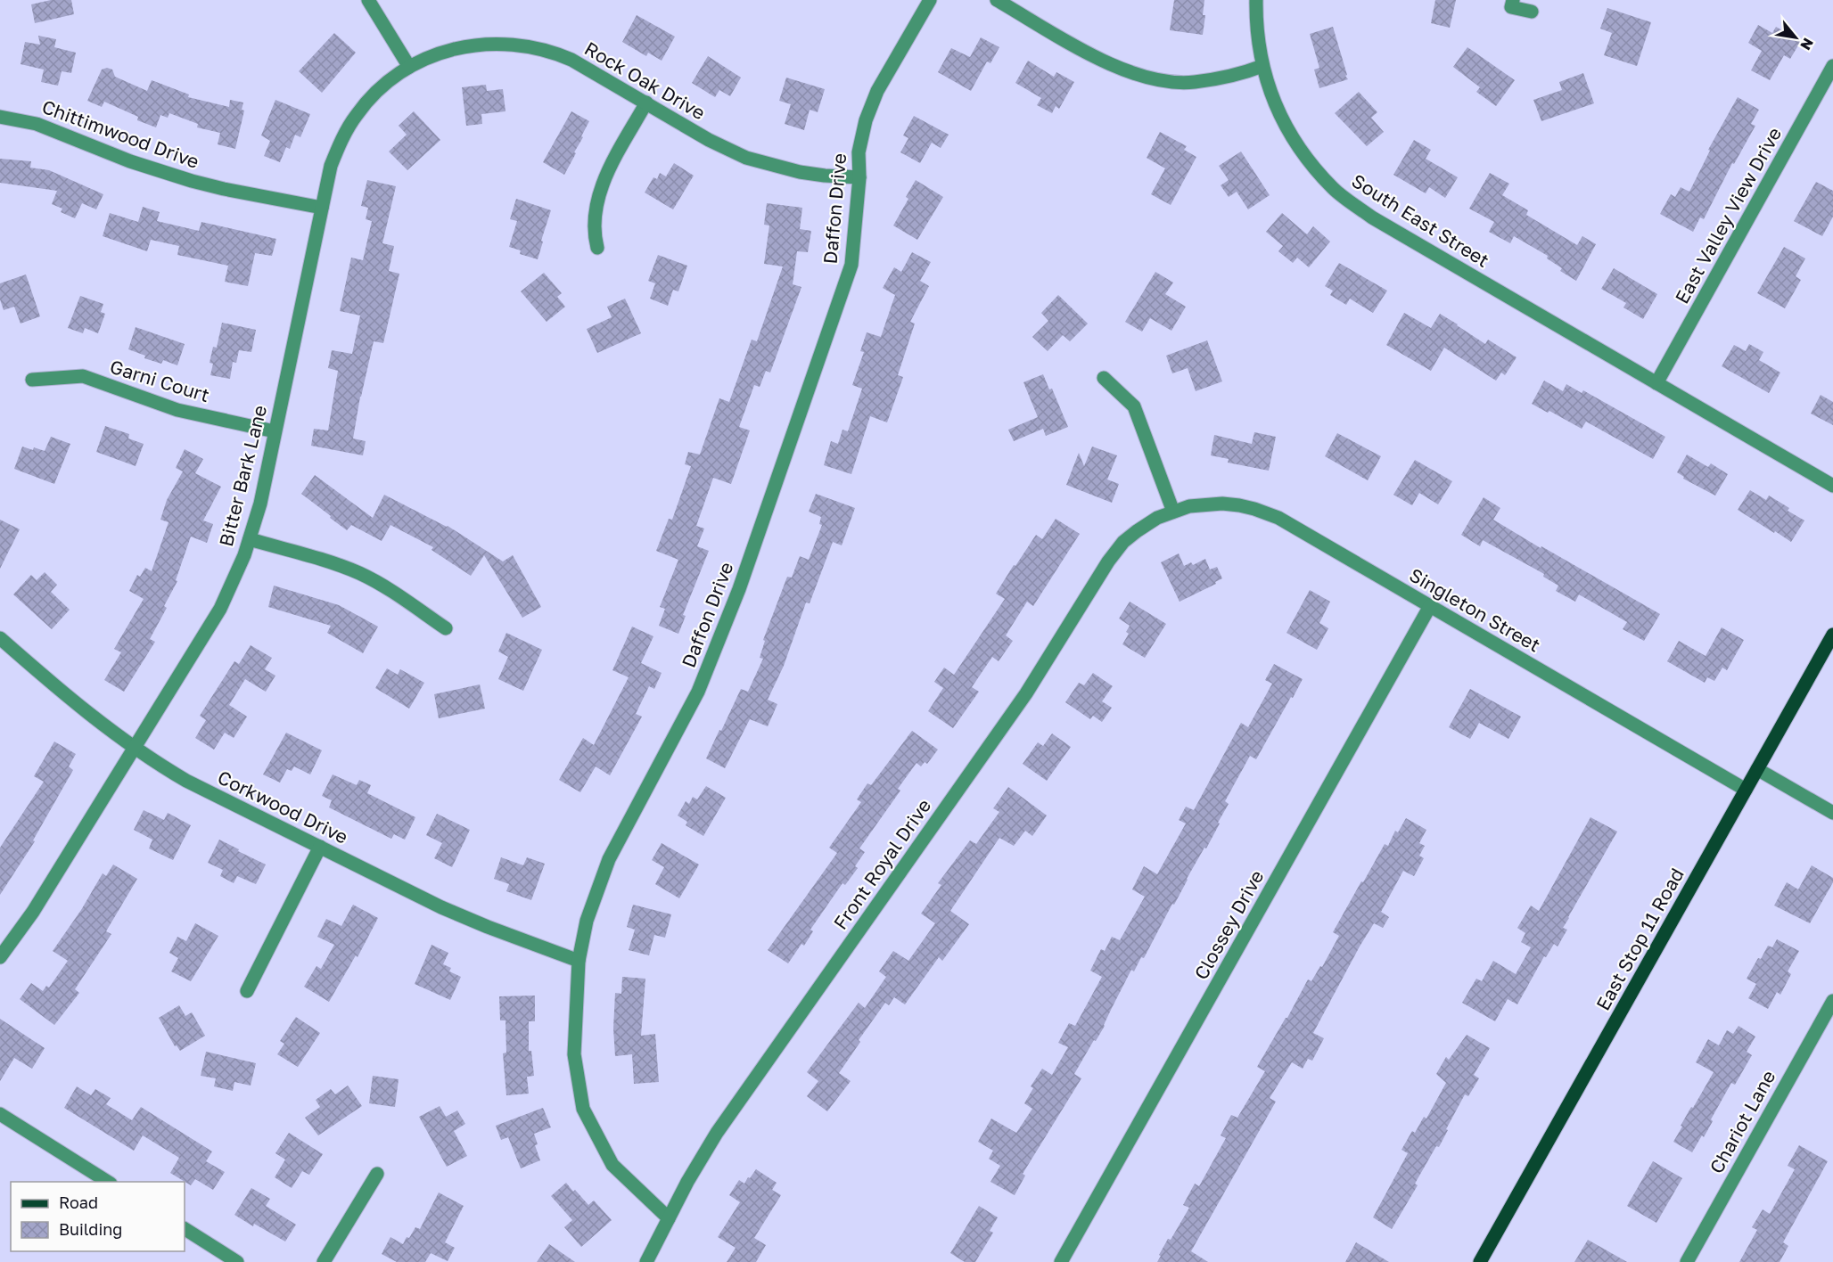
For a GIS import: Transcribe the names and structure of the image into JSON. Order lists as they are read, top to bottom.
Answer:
{
  "streets": {
    "main road": ["East Stop 11 Road"],
    "street": [
      "Rock Oak Drive",
      "Chittimwood Drive",
      "Daffon Drive",
      "East Valley View Drive",
      "South East Street",
      "Garni Court",
      "Bitter Bark Lane",
      "Singleton Street",
      "Corkwood Drive",
      "Front Royal Drive",
      "Clossey Drive",
      "Chariot Lane"
    ]
  },
  "crossings": [
    ["Rock Oak Drive", "Daffon Drive"],
    ["Rock Oak Drive", "Bitter Bark Lane"],
    ["Chittimwood Drive", "Bitter Bark Lane"],
    ["Daffon Drive", "Corkwood Drive"],
    ["Daffon Drive", "Front Royal Drive"],
    ["East Valley View Drive", "South East Street"],
    ["Garni Court", "Bitter Bark Lane"],
    ["Bitter Bark Lane", "Corkwood Drive"],
    ["Singleton Street", "Front Royal Drive"],
    ["Singleton Street", "Clossey Drive"],
    ["Singleton Street", "East Stop 11 Road"]
  ],
  "legend": ["Road", "Building"],
  "north": "bottom right"
}
